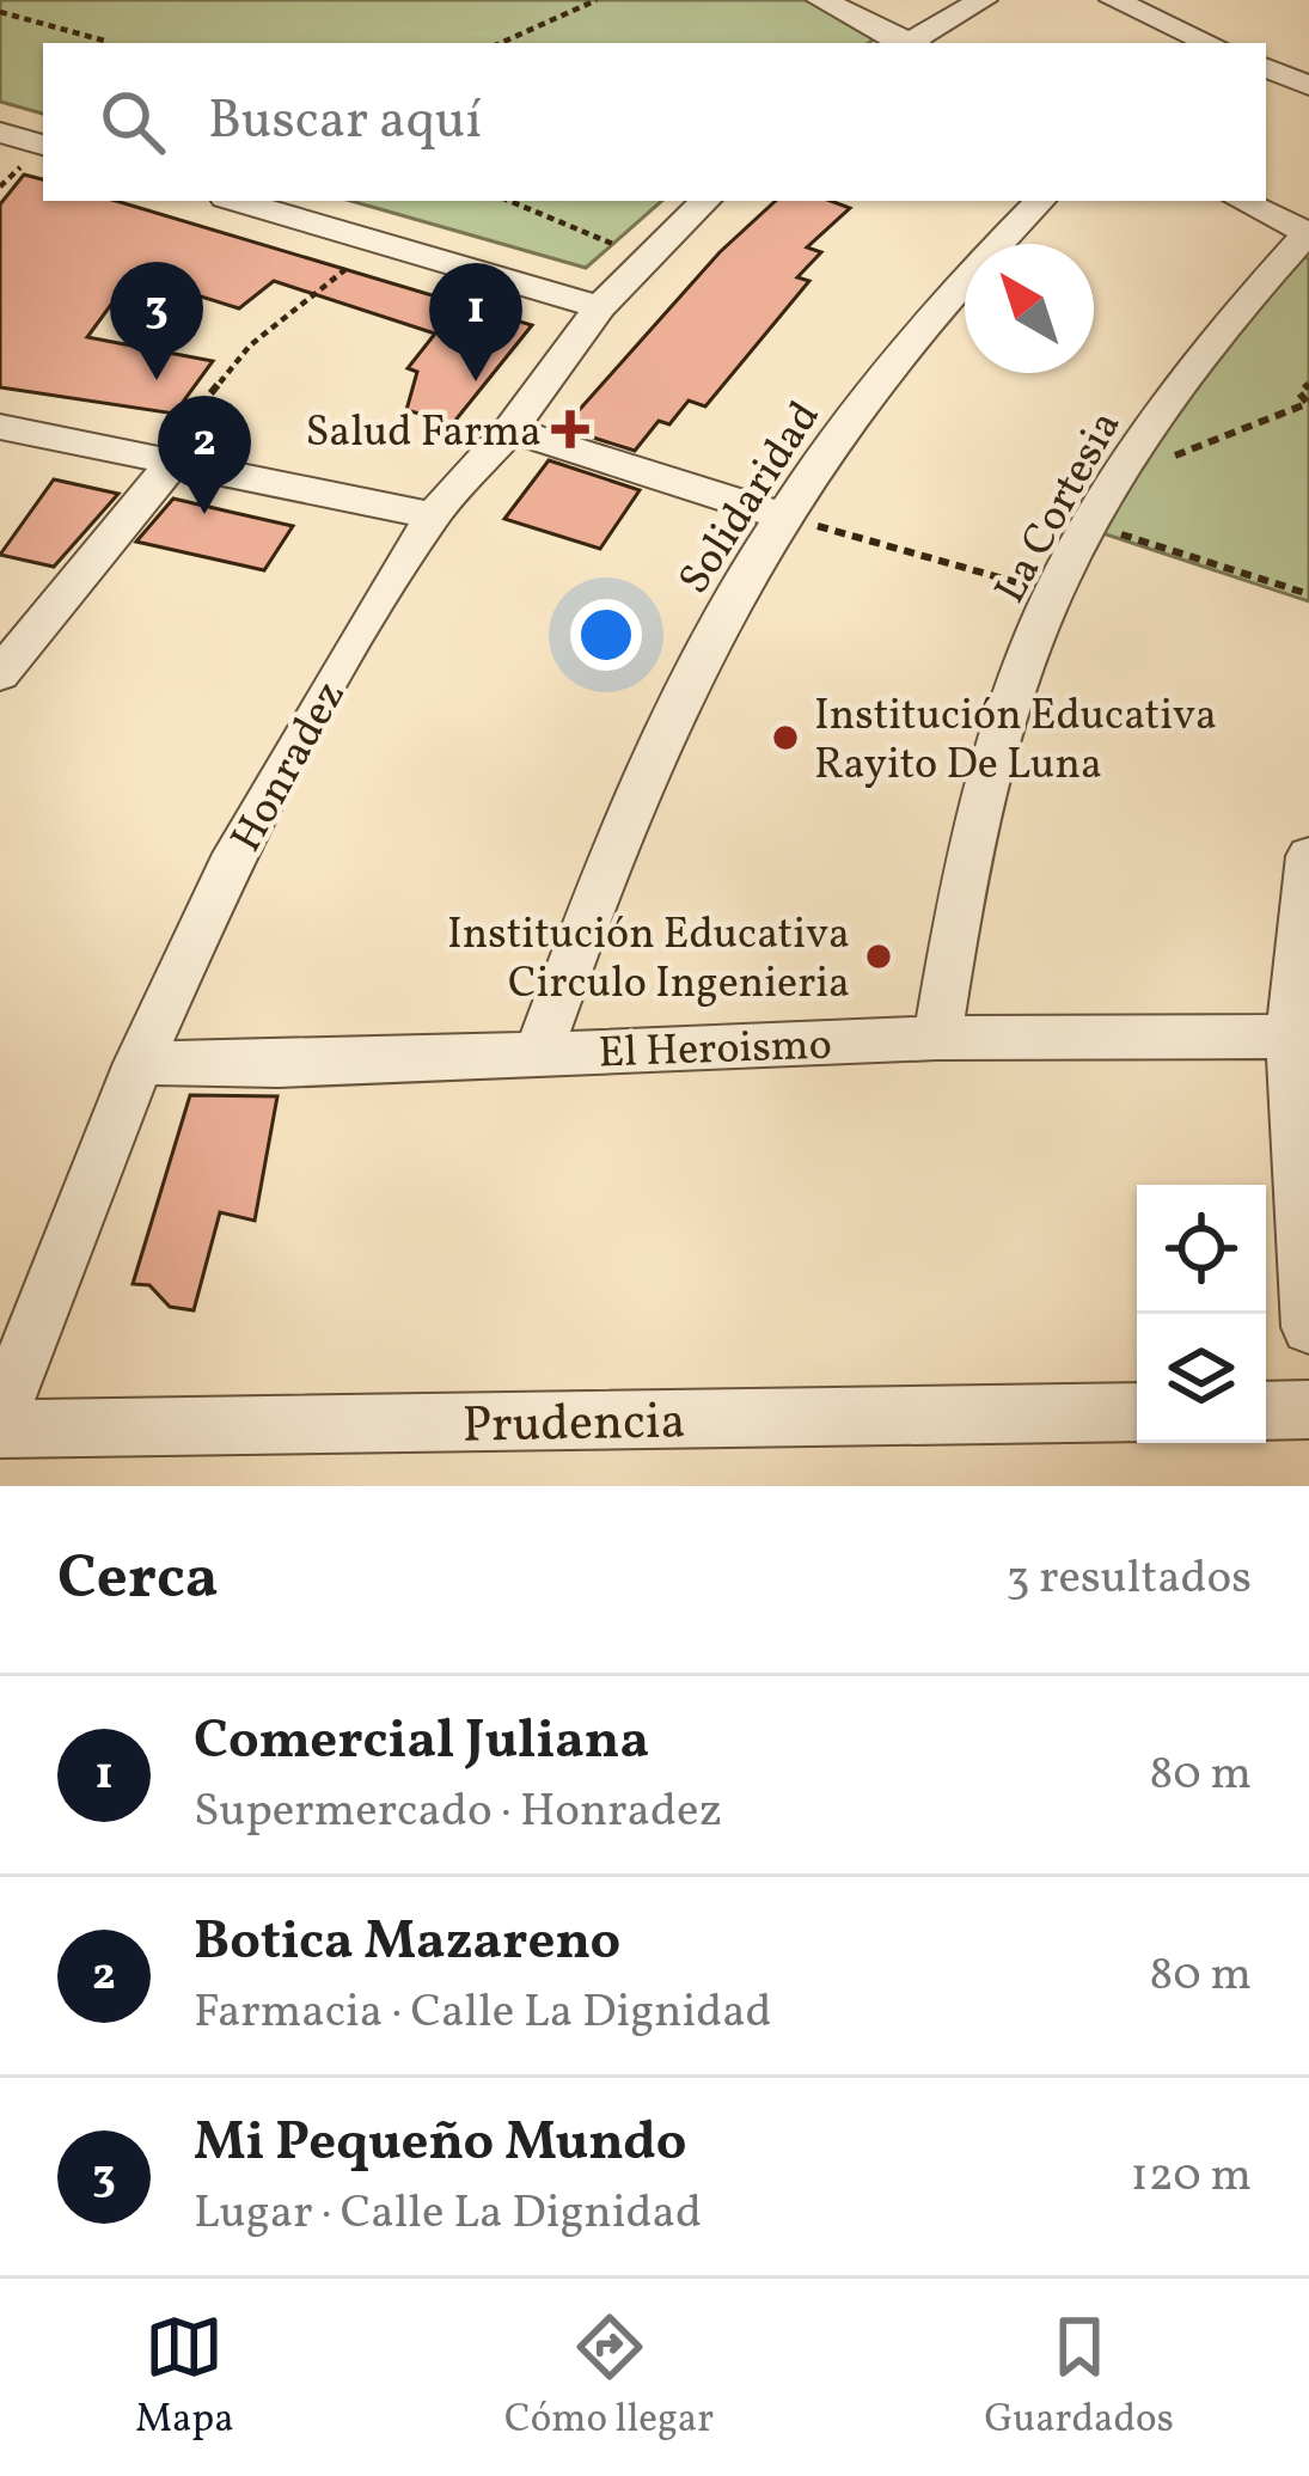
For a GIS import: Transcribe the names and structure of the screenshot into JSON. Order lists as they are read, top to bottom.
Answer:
{
  "streets": {
    "street": [
      "Solidaridad",
      "La Cortesia",
      "Honradez",
      "El Heroismo",
      "Prudencia"
    ]
  },
  "crossings": [
    ["Solidaridad", "El Heroismo"],
    ["La Cortesia", "El Heroismo"],
    ["Honradez", "El Heroismo"]
  ],
  "places": {
    "health": ["Salud Farma"],
    "other": ["Institución Educativa Rayito De Luna", "Institución Educativa Circulo Ingenieria"]
  },
  "north": "top left",
  "page": {
    "search": "Buscar aquí",
    "pins": ["3", "1", "2"],
    "heading": ["Cerca", "3 resultados"],
    "list": [
      {
        "mark": "1",
        "name": "Comercial Juliana",
        "note": "Supermercado · Honradez",
        "value": "80 m"
      },
      {
        "mark": "2",
        "name": "Botica Mazareno",
        "note": "Farmacia · Calle La Dignidad",
        "value": "80 m"
      },
      {
        "mark": "3",
        "name": "Mi Pequeño Mundo",
        "note": "Lugar · Calle La Dignidad",
        "value": "120 m"
      }
    ],
    "nav": ["Mapa", "Cómo llegar", "Guardados"]
  }
}
